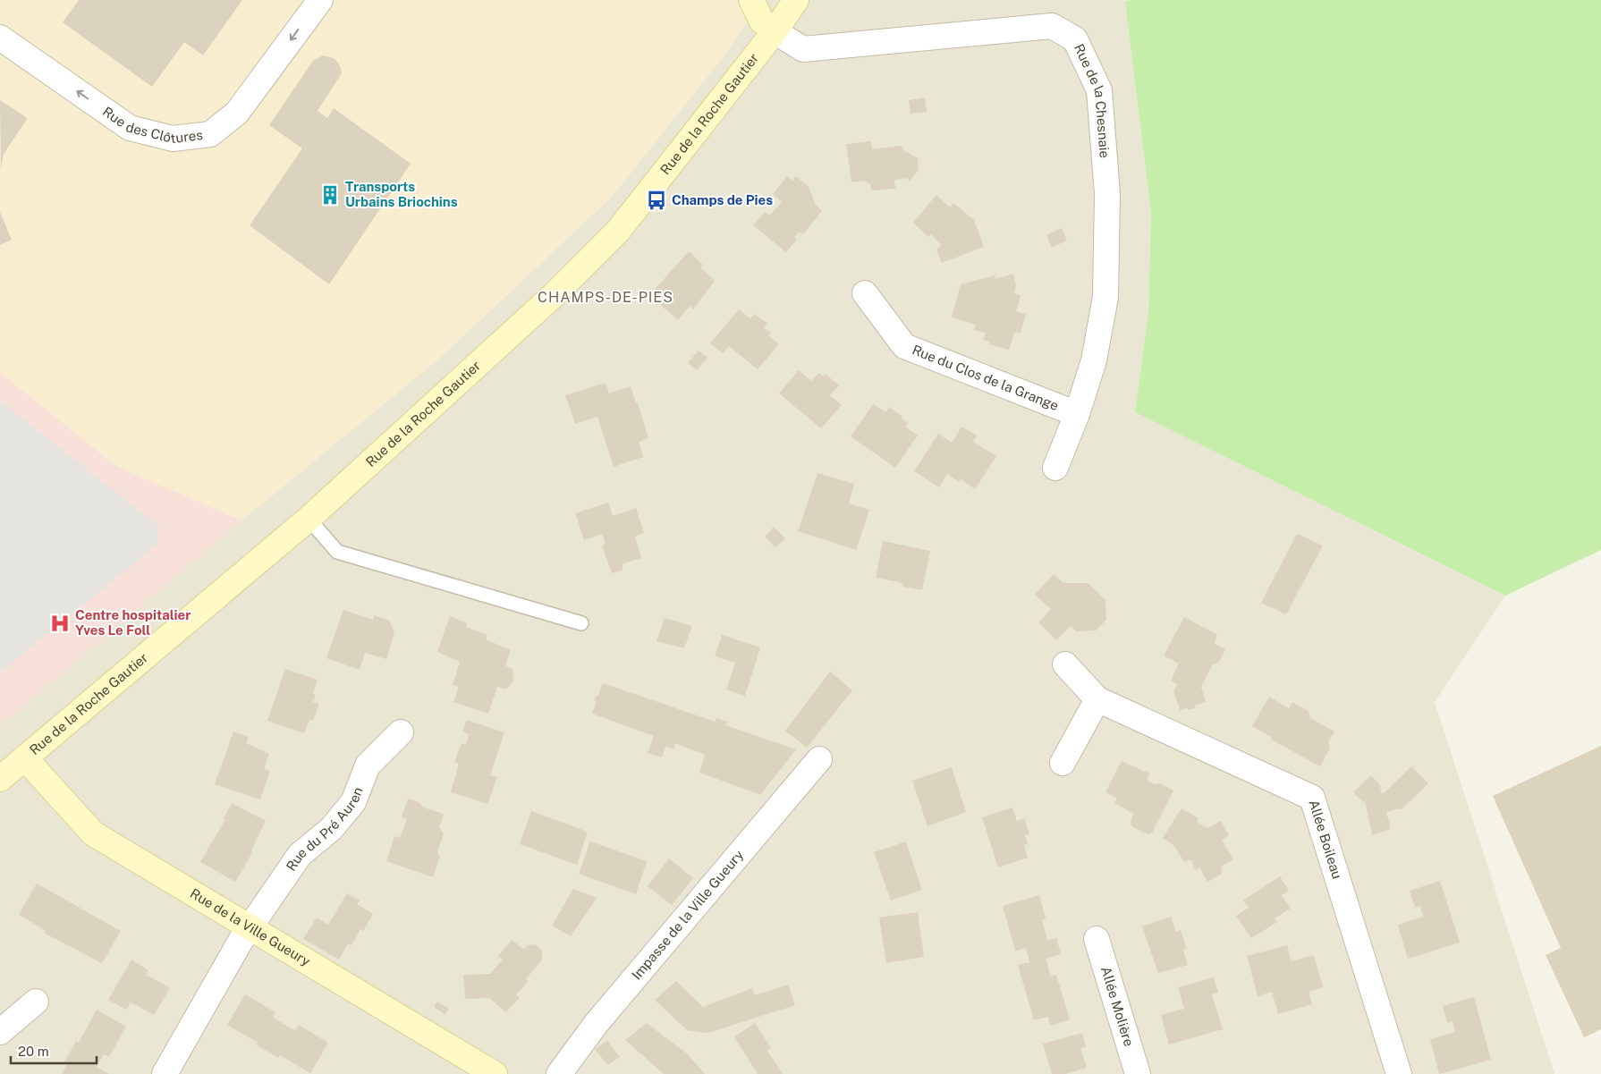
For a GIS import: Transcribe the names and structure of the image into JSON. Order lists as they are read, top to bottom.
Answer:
{
  "streets": {
    "street": [
      "Rue de la Chesnaie",
      "Rue de la Roche Gautier",
      "Rue des Clôtures",
      "Rue du Clos de la Grange",
      "Rue du Pré Auren",
      "Allée Boileau",
      "Impasse de la Ville Gueury",
      "Rue de la Ville Gueury",
      "Allée Molière"
    ]
  },
  "crossings": [
    ["Rue de la Chesnaie", "Rue de la Roche Gautier"],
    ["Rue de la Chesnaie", "Rue du Clos de la Grange"],
    ["Rue de la Roche Gautier", "Rue de la Ville Gueury"],
    ["Rue du Pré Auren", "Rue de la Ville Gueury"]
  ],
  "districts": ["CHAMPS-DE-PIES"],
  "places": {
    "building": ["Transports Urbains Briochins"],
    "bus stop": ["Champs de Pies"],
    "hospital": ["Centre hospitalier Yves Le Foll"]
  },
  "scale_bar": "20 m"
}
